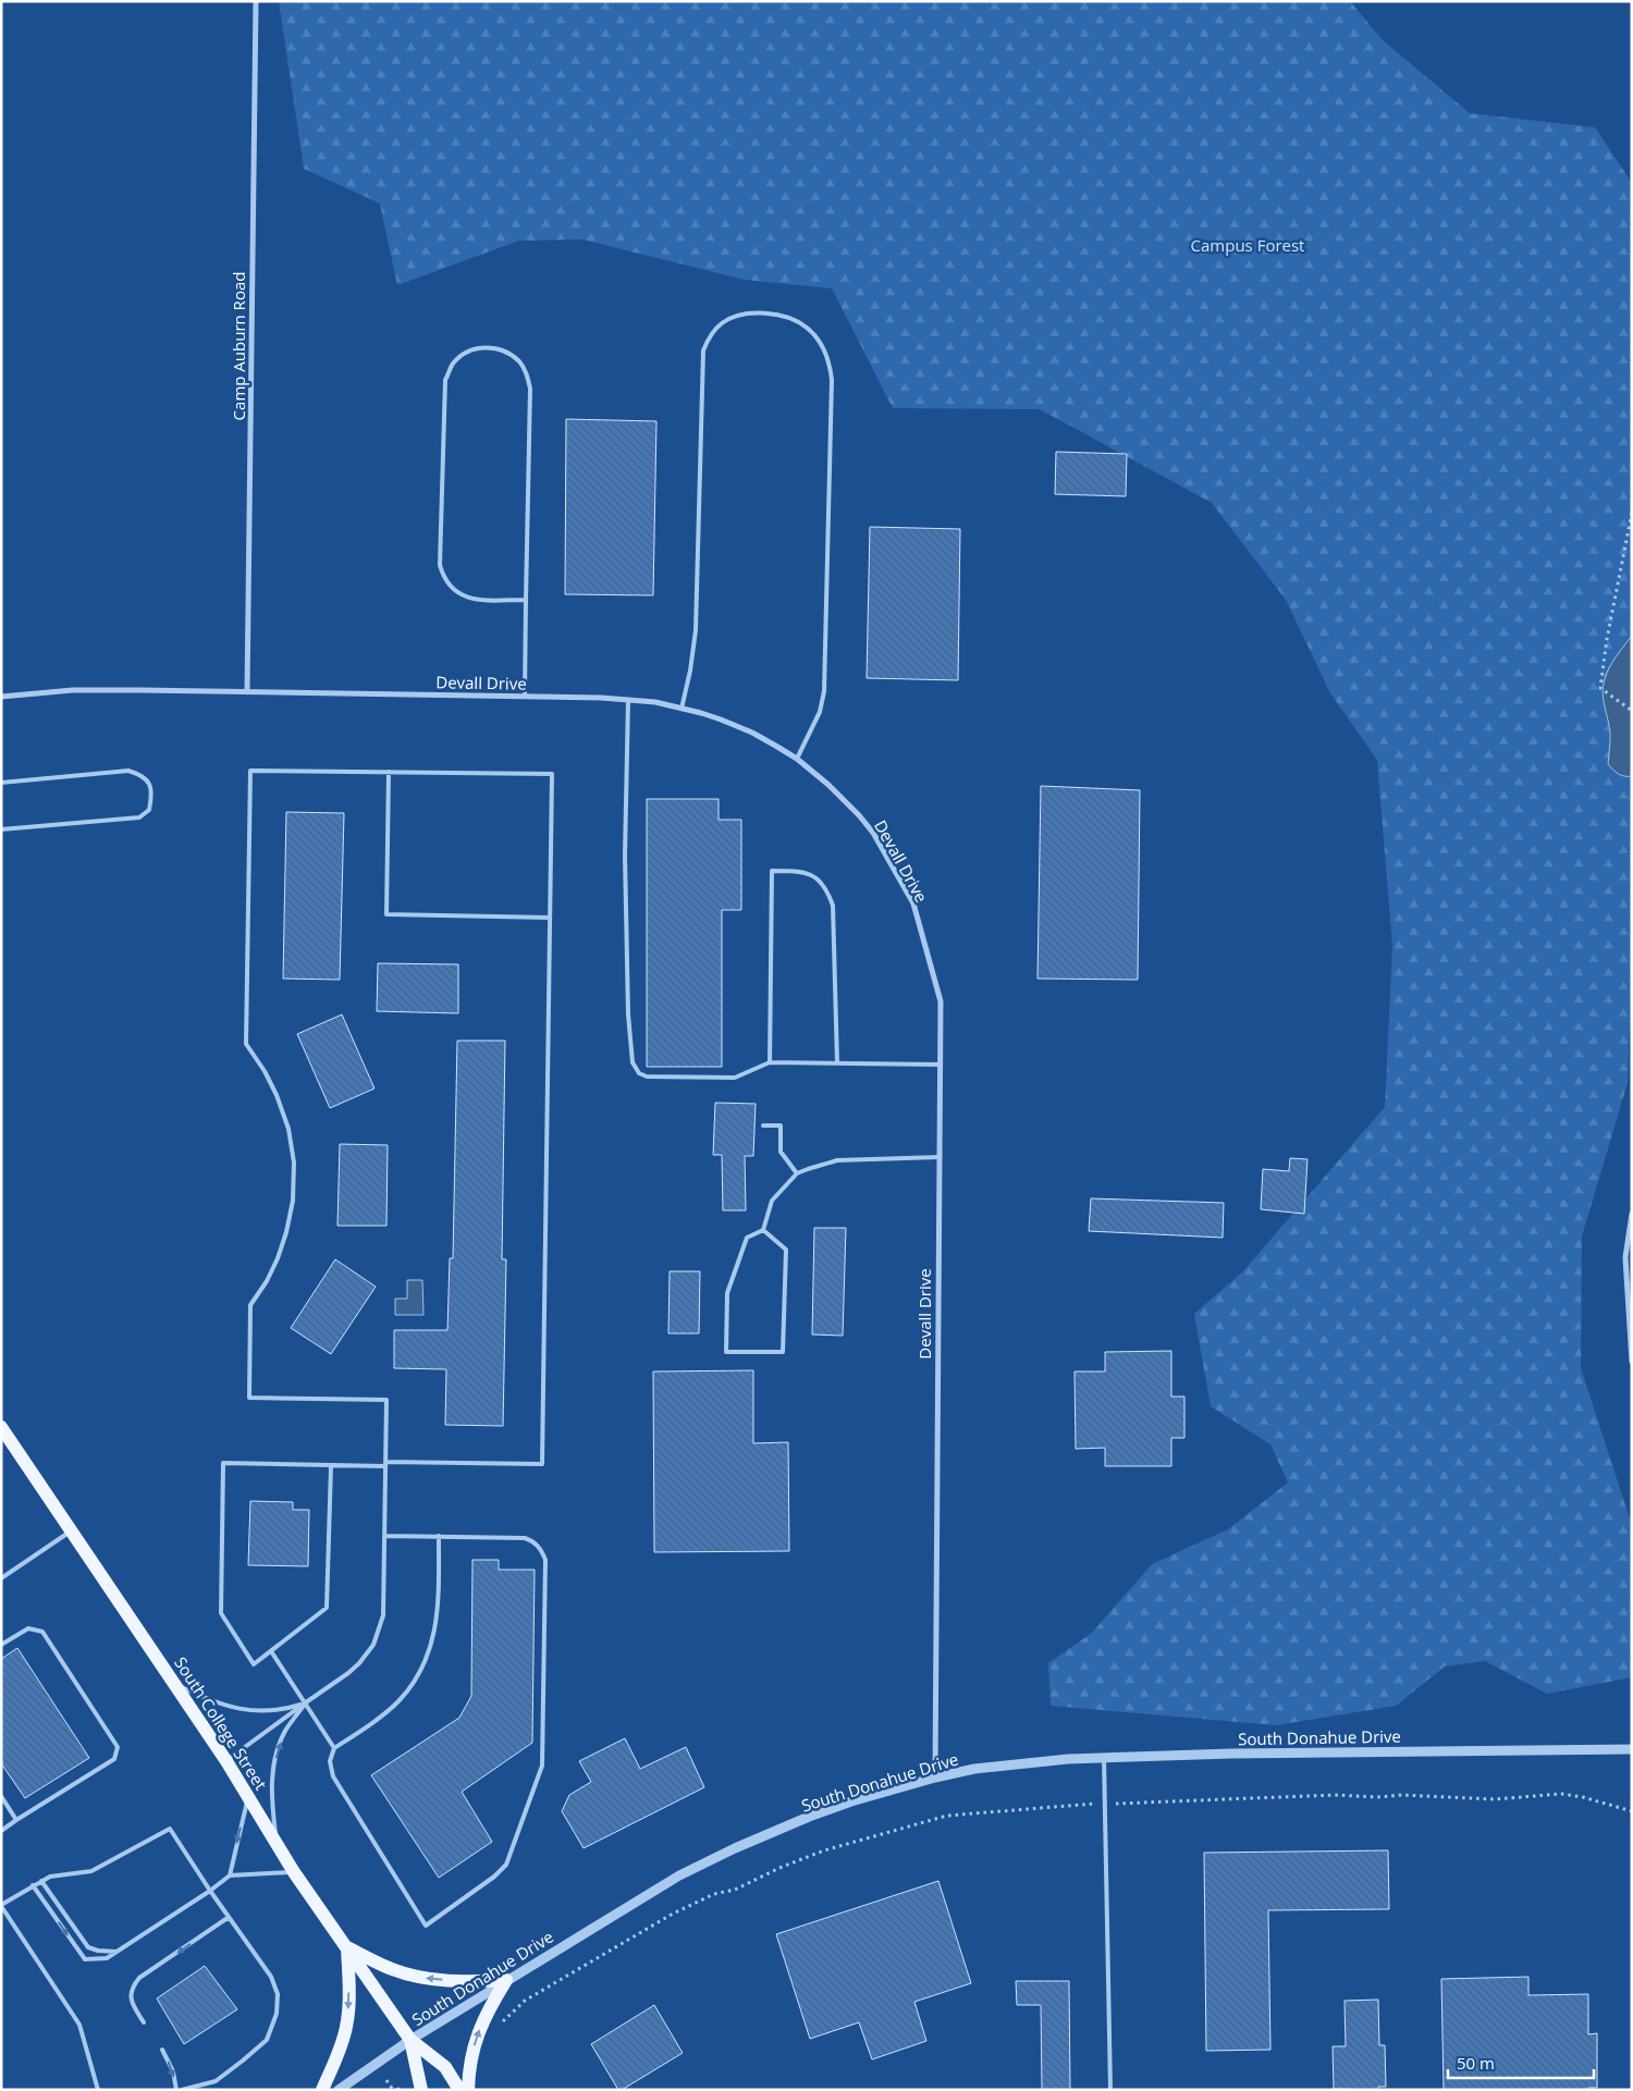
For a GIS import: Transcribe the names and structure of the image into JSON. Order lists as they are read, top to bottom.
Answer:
{
  "streets": {
    "main road": ["South College Street"],
    "street": ["Camp Auburn Road", "Devall Drive", "South Donahue Drive"]
  },
  "crossings": [
    ["Camp Auburn Road", "Devall Drive"],
    ["Devall Drive", "South Donahue Drive"],
    ["South College Street", "South Donahue Drive"]
  ],
  "parks": ["Campus Forest"],
  "scale_bar": "50 m"
}
